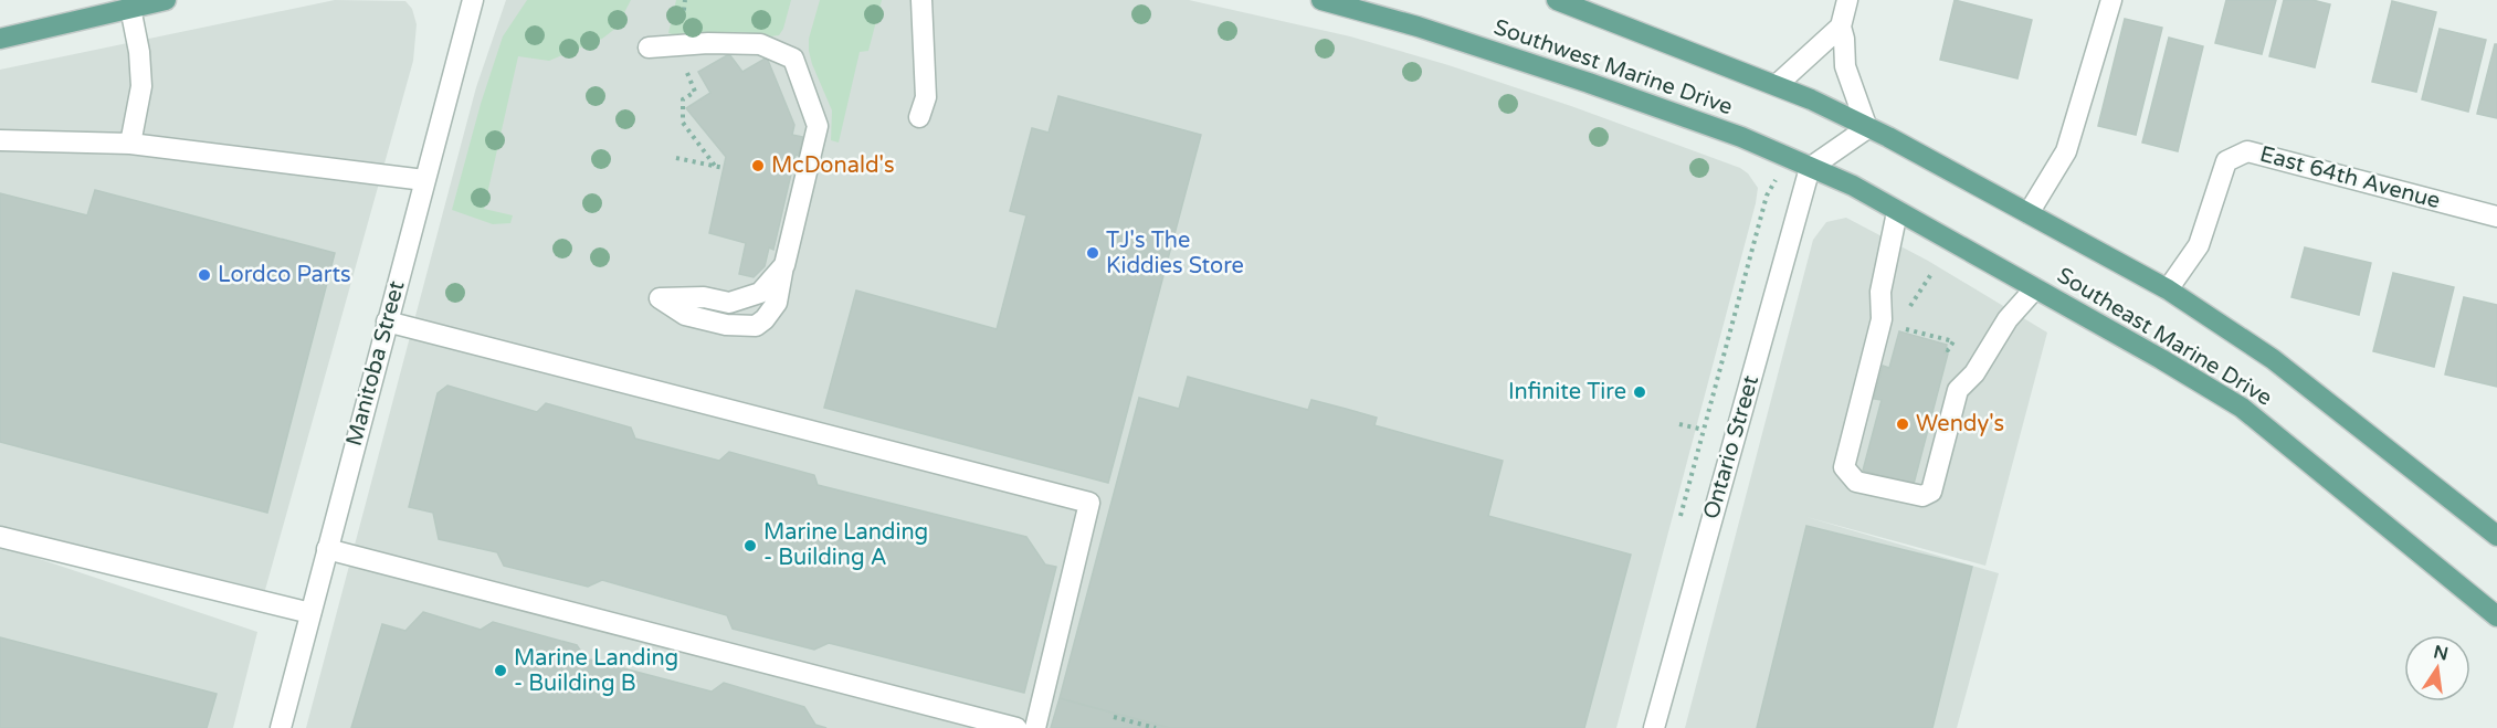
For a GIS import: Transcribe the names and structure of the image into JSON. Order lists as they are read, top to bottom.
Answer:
{
  "streets": {
    "main road": ["Southwest Marine Drive", "Southeast Marine Drive"],
    "street": ["East 64th Avenue", "Manitoba Street", "Ontario Street"]
  },
  "crossings": [
    ["Southwest Marine Drive", "Southeast Marine Drive"],
    ["Southwest Marine Drive", "Ontario Street"],
    ["East 64th Avenue", "Southeast Marine Drive"],
    ["Southeast Marine Drive", "Ontario Street"]
  ],
  "places": [
    "McDonald's",
    "TJ's The Kiddies Store",
    "Lordco Parts",
    "Infinite Tire",
    "Wendy's",
    "Marine Landing - Building A",
    "Marine Landing - Building B"
  ],
  "north": "top"
}
